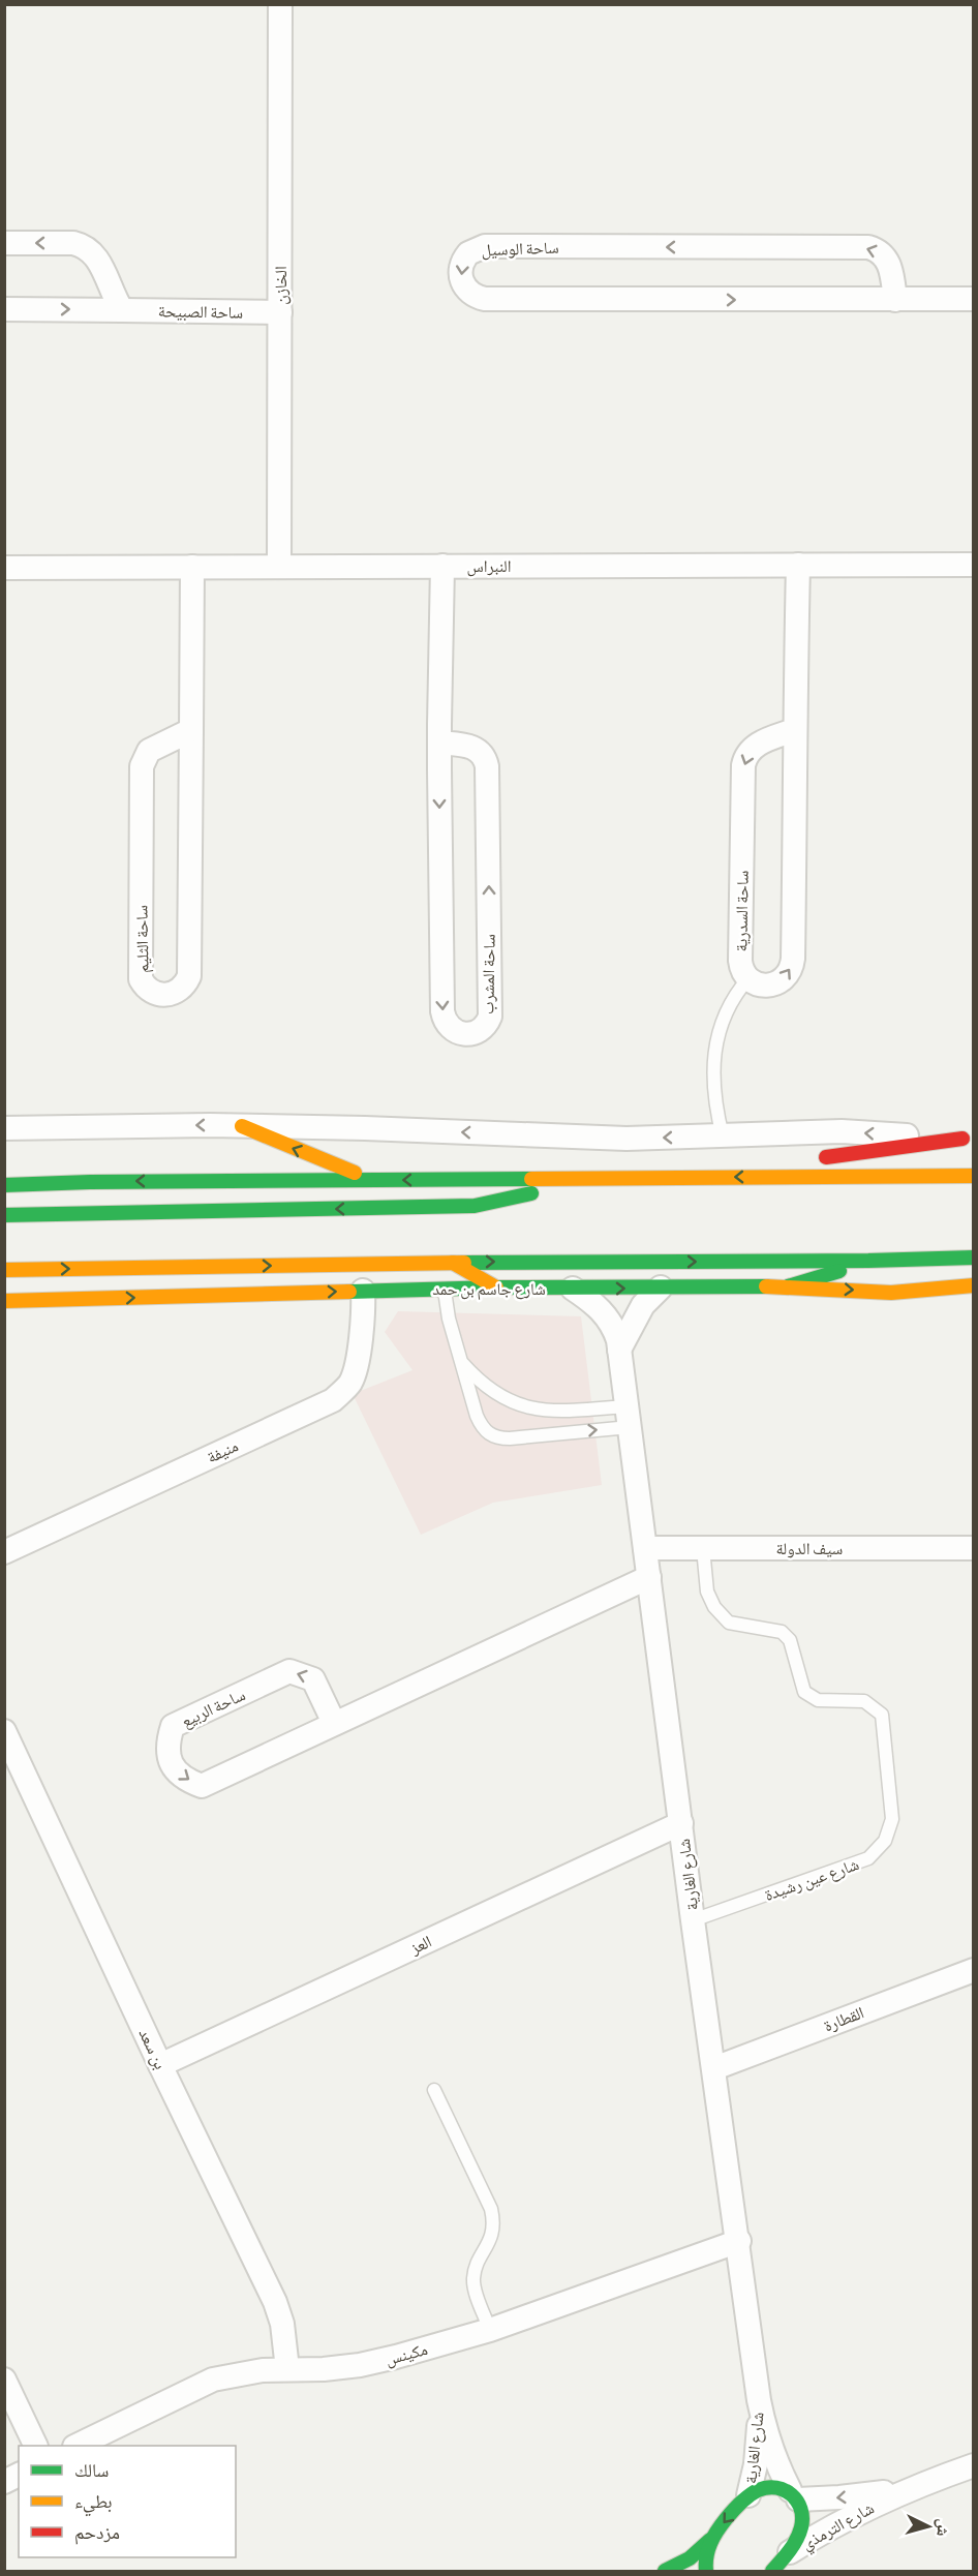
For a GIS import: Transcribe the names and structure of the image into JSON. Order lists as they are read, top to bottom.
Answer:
{
  "streets": {
    "main road": ["شارع جاسم بن حمد"],
    "street": [
      "ساحة الوسيل",
      "الخازن",
      "ساحة الصبيحة",
      "النبراس",
      "ساحة السدرية",
      "ساحة الثليم",
      "ساحة المشرب",
      "منيفة",
      "سيف الدولة",
      "ساحة الربيع",
      "شارع الغارية",
      "العز",
      "القطارة",
      "بن سعد",
      "مكينس",
      "شارع الترمذي"
    ],
    "lane": ["شارع عين رشيدة"]
  },
  "crossings": [
    ["الخازن", "ساحة الصبيحة"],
    ["الخازن", "النبراس"],
    ["النبراس", "ساحة الثليم"],
    ["النبراس", "ساحة المشرب"],
    ["شارع جاسم بن حمد", "منيفة"],
    ["شارع جاسم بن حمد", "شارع الغارية"],
    ["سيف الدولة", "شارع الغارية"],
    ["سيف الدولة", "شارع عين رشيدة"],
    ["ساحة الربيع", "شارع الغارية"],
    ["شارع الغارية", "شارع عين رشيدة"],
    ["شارع الغارية", "العز"],
    ["شارع الغارية", "القطارة"],
    ["شارع الغارية", "مكينس"],
    ["شارع الغارية", "شارع الترمذي"],
    ["العز", "بن سعد"],
    ["بن سعد", "مكينس"]
  ],
  "one_way": ["ساحة الصبيحة", "ساحة السدرية"],
  "legend": ["سالك", "بطيء", "مزدحم"],
  "north": "right"
}
